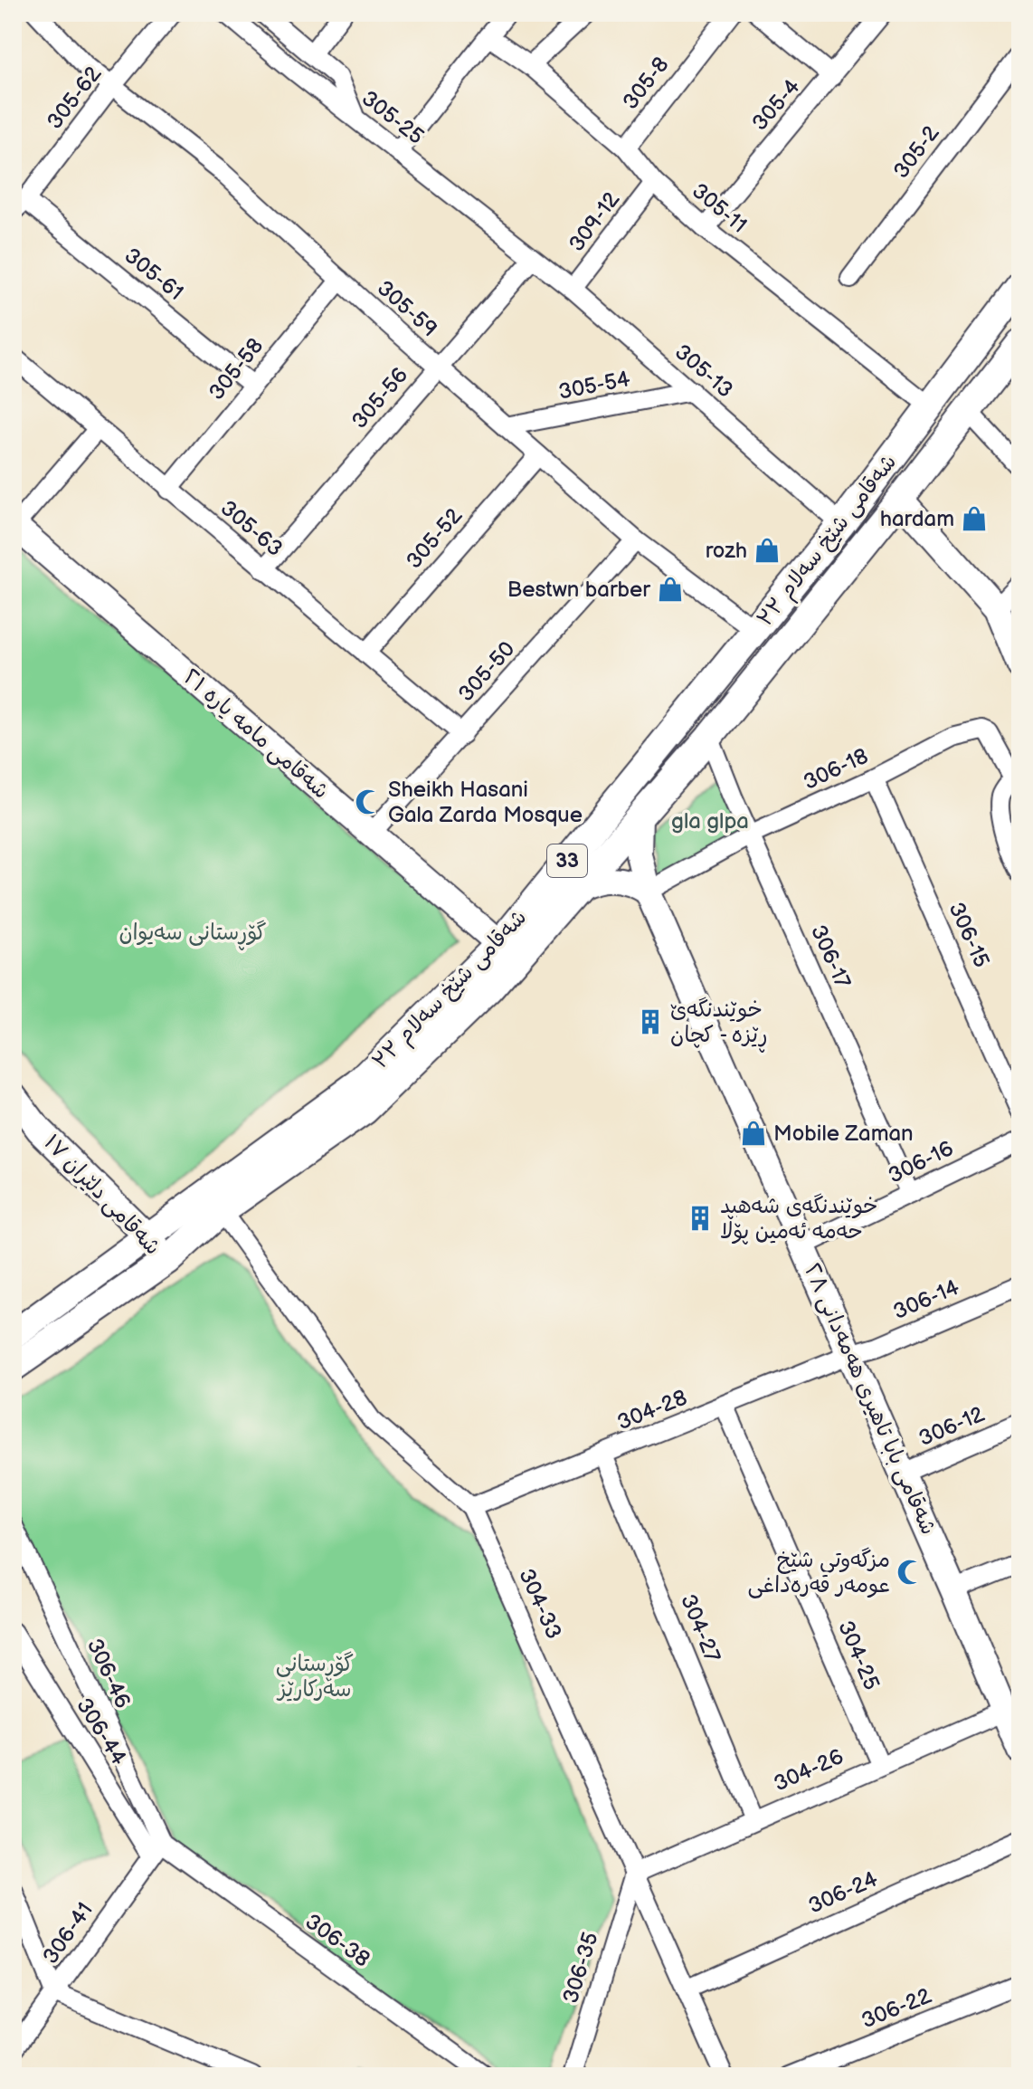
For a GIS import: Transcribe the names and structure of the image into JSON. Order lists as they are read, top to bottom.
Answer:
{
  "streets": {
    "main road": ["شەقامی شێخ سەلام ٣٣", "33"],
    "street": [
      "305-8",
      "305-62",
      "305-4",
      "305-25",
      "305-2",
      "305-11",
      "309-12",
      "305-61",
      "305-59",
      "305-58",
      "305-13",
      "305-54",
      "305-56",
      "305-63",
      "305-52",
      "305-50",
      "شەقامی مامە یارە ٢١",
      "306-18",
      "306-15",
      "306-17",
      "306-16",
      "شەقامی دلێران ١٧",
      "306-14",
      "شەقامی بابا تاهیری هەمەدانی ٢٨",
      "304-28",
      "306-12",
      "304-33",
      "304-27",
      "304-25",
      "306-46",
      "306-44",
      "304-26",
      "306-24",
      "306-41",
      "306-38",
      "306-35",
      "306-22"
    ]
  },
  "crossings": [
    ["305-8", "305-11"],
    ["305-62", "305-61"],
    ["305-62", "305-59"],
    ["305-4", "305-11"],
    ["305-25", "305-13"],
    ["305-25", "305-56"],
    ["305-11", "309-12"],
    ["305-11", "شەقامی شێخ سەلام ٣٣"],
    ["309-12", "305-13"],
    ["305-61", "305-58"],
    ["305-59", "305-58"],
    ["305-59", "305-54"],
    ["305-59", "305-56"],
    ["305-59", "305-52"],
    ["305-59", "شەقامی شێخ سەلام ٣٣"],
    ["305-59", "305-50"],
    ["305-58", "305-63"],
    ["305-13", "305-54"],
    ["305-13", "305-56"],
    ["305-13", "شەقامی شێخ سەلام ٣٣"],
    ["305-56", "305-63"],
    ["305-63", "305-52"],
    ["305-63", "305-50"],
    ["شەقامی شێخ سەلام ٣٣", "شەقامی مامە یارە ٢١"],
    ["شەقامی شێخ سەلام ٣٣", "306-17"],
    ["شەقامی شێخ سەلام ٣٣", "شەقامی دلێران ١٧"],
    ["شەقامی شێخ سەلام ٣٣", "شەقامی بابا تاهیری هەمەدانی ٢٨"],
    ["شەقامی شێخ سەلام ٣٣", "304-33"],
    ["305-50", "شەقامی مامە یارە ٢١"],
    ["306-18", "306-15"],
    ["306-18", "306-17"],
    ["306-18", "شەقامی بابا تاهیری هەمەدانی ٢٨"],
    ["306-17", "306-16"],
    ["306-16", "شەقامی بابا تاهیری هەمەدانی ٢٨"],
    ["306-14", "شەقامی بابا تاهیری هەمەدانی ٢٨"],
    ["306-14", "304-28"],
    ["شەقامی بابا تاهیری هەمەدانی ٢٨", "304-28"],
    ["شەقامی بابا تاهیری هەمەدانی ٢٨", "306-12"],
    ["شەقامی بابا تاهیری هەمەدانی ٢٨", "304-26"],
    ["304-28", "304-33"],
    ["304-28", "304-27"],
    ["304-28", "304-25"],
    ["304-33", "304-26"],
    ["304-33", "306-24"],
    ["304-33", "306-35"],
    ["304-27", "304-26"],
    ["304-25", "304-26"],
    ["306-46", "306-44"],
    ["306-46", "306-41"],
    ["306-46", "306-38"],
    ["306-44", "306-41"],
    ["306-44", "306-38"],
    ["304-26", "306-35"],
    ["306-41", "306-38"]
  ],
  "parks": ["gla glpa", "گۆڕستانی سەیوان", "گۆڕستانی سەرکارێز"],
  "places": {
    "shop": [
      "hardam",
      "rozh",
      "Bestwn barber",
      "Mobile Zaman"
    ],
    "mosque": ["Sheikh Hasani Gala Zarda Mosque", "مزگەوتی شێخ عومەر قەرەداغی"],
    "building": ["خوێندنگەێ ڕێزە - کچان", "خوێندنگەی شەهید حەمە ئەمین پۆڵا"]
  }
}
